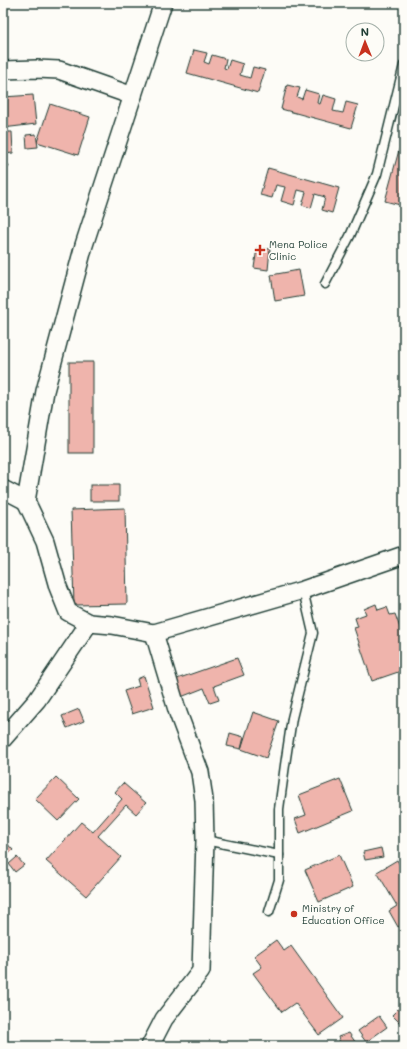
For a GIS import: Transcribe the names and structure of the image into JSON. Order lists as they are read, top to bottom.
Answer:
{
  "places": {
    "health": ["Mena Police Clinic"],
    "other": ["Ministry of Education Office"]
  },
  "north": "top"
}
